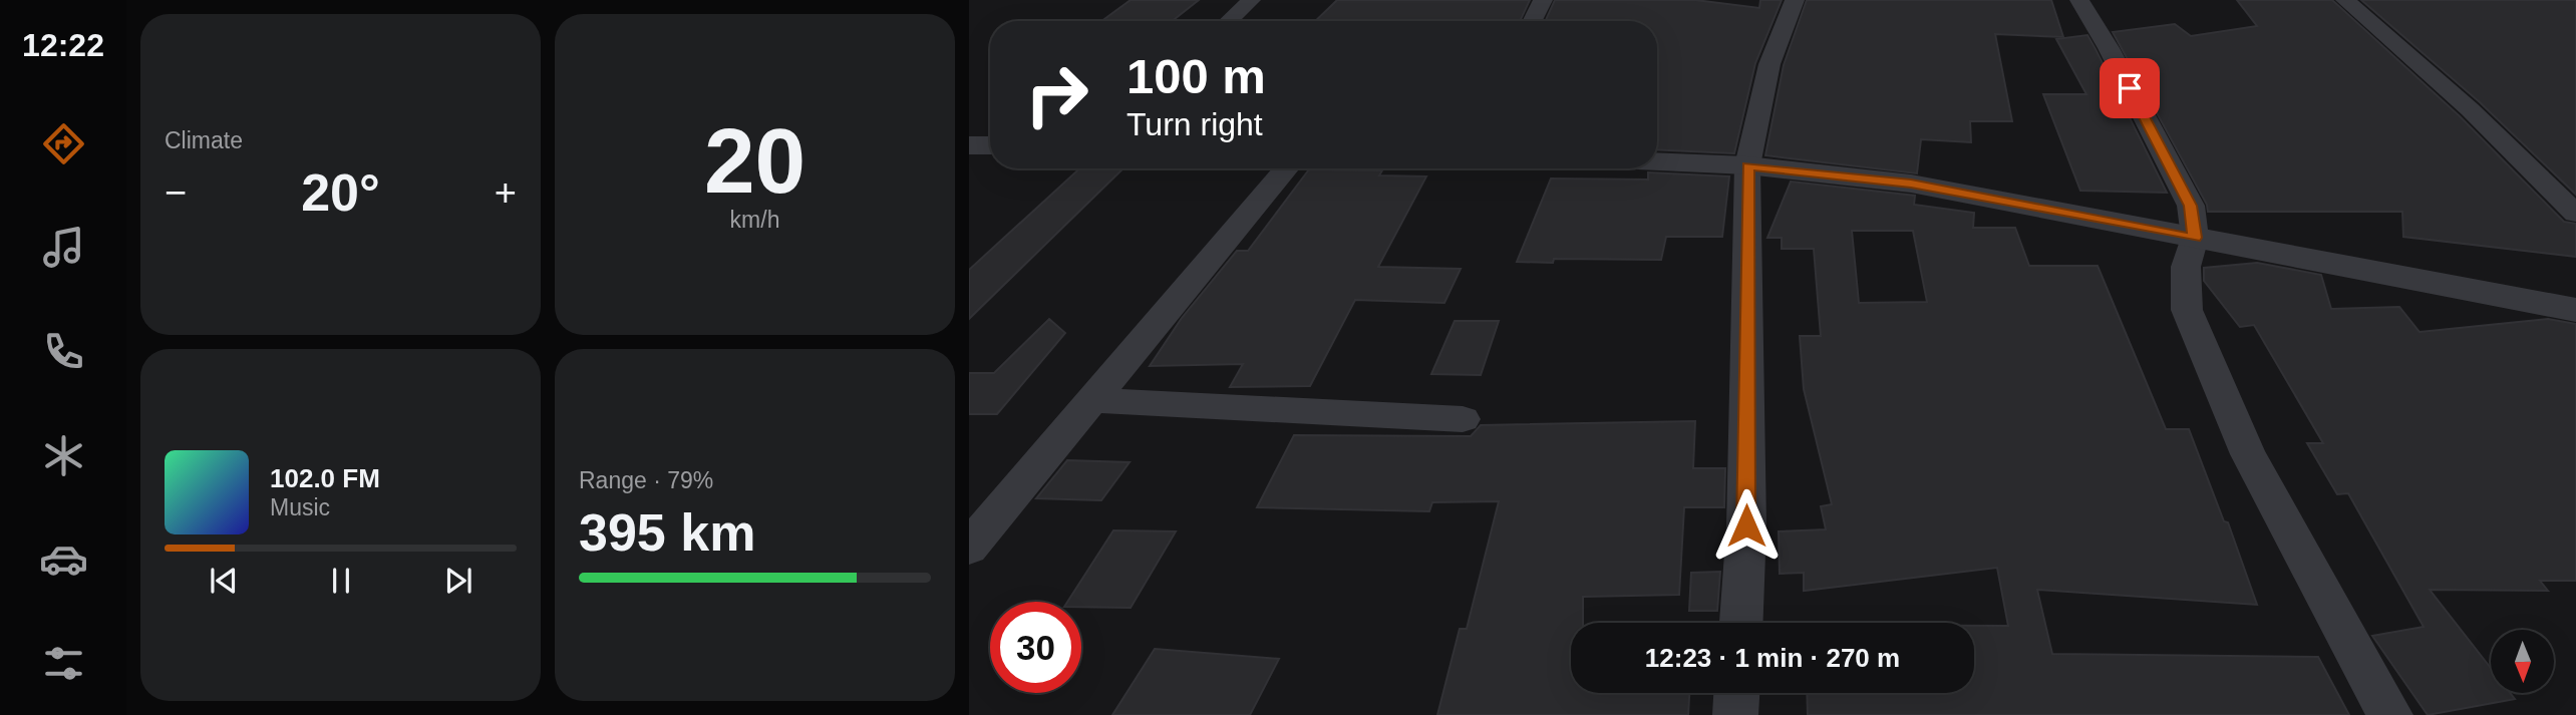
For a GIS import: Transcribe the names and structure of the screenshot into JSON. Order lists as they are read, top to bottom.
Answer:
{
  "north": "bottom",
  "page": {
    "tabs": "12:22",
    "tile": [
      "Climate",
      ["20", "km/h"],
      ["Range · 79%", "395 km"]
    ],
    "turn": ["100 m", "Turn right"],
    "heat": ["−", "20°", "+"],
    "song": ["102.0 FM", "Music"],
    "limit": "30",
    "trip": "12:23 · 1 min · 270 m"
  }
}
